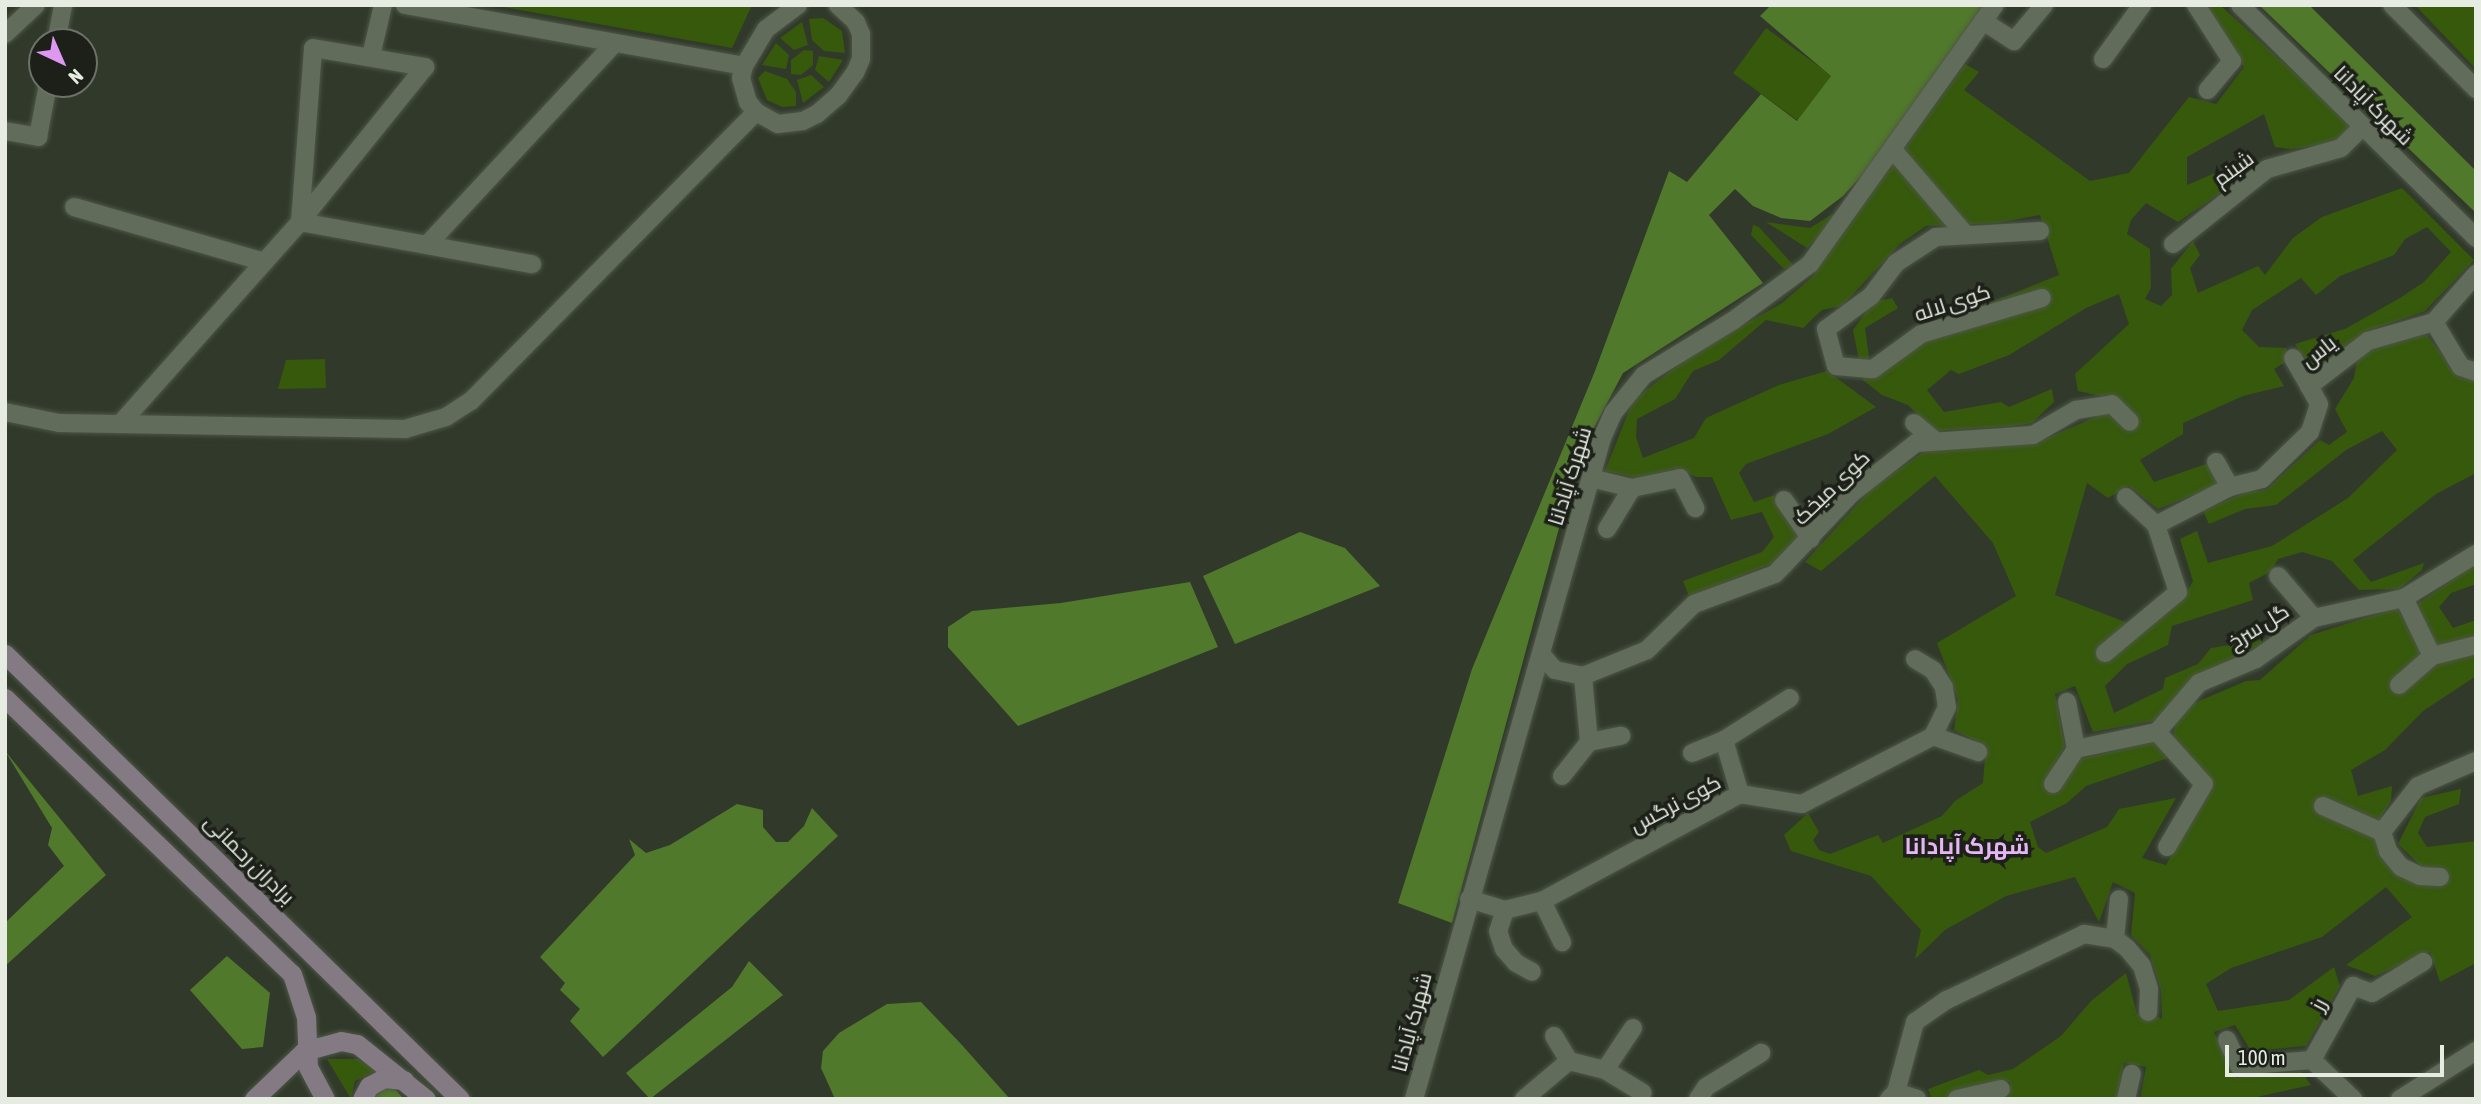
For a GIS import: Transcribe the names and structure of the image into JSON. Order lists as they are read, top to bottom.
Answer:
{
  "streets": {
    "main road": ["برادران رحمانی"],
    "street": [
      "شهرک آپادانا",
      "شبنم",
      "کوی لاله",
      "یاس",
      "کوی میخک",
      "گل سرخ",
      "کوی نرگس",
      "رز"
    ]
  },
  "crossings": [
    ["شهرک آپادانا", "شبنم"]
  ],
  "districts": ["شهرک آپادانا"],
  "scale_bar": "100 m",
  "north": "bottom right"
}
